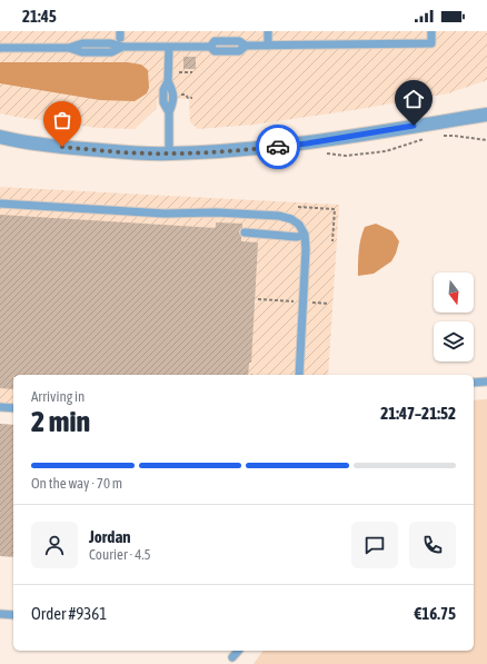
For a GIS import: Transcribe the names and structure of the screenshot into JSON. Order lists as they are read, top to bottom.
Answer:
{
  "north": "bottom",
  "page": {
    "status": "21:45",
    "heading": ["2 min", "Arriving in", "21:47–21:52"],
    "panel": [
      "Jordan",
      "Courier · 4.5",
      "Order #9361",
      "€16.75"
    ],
    "bar": "On the way · 70 m"
  }
}
